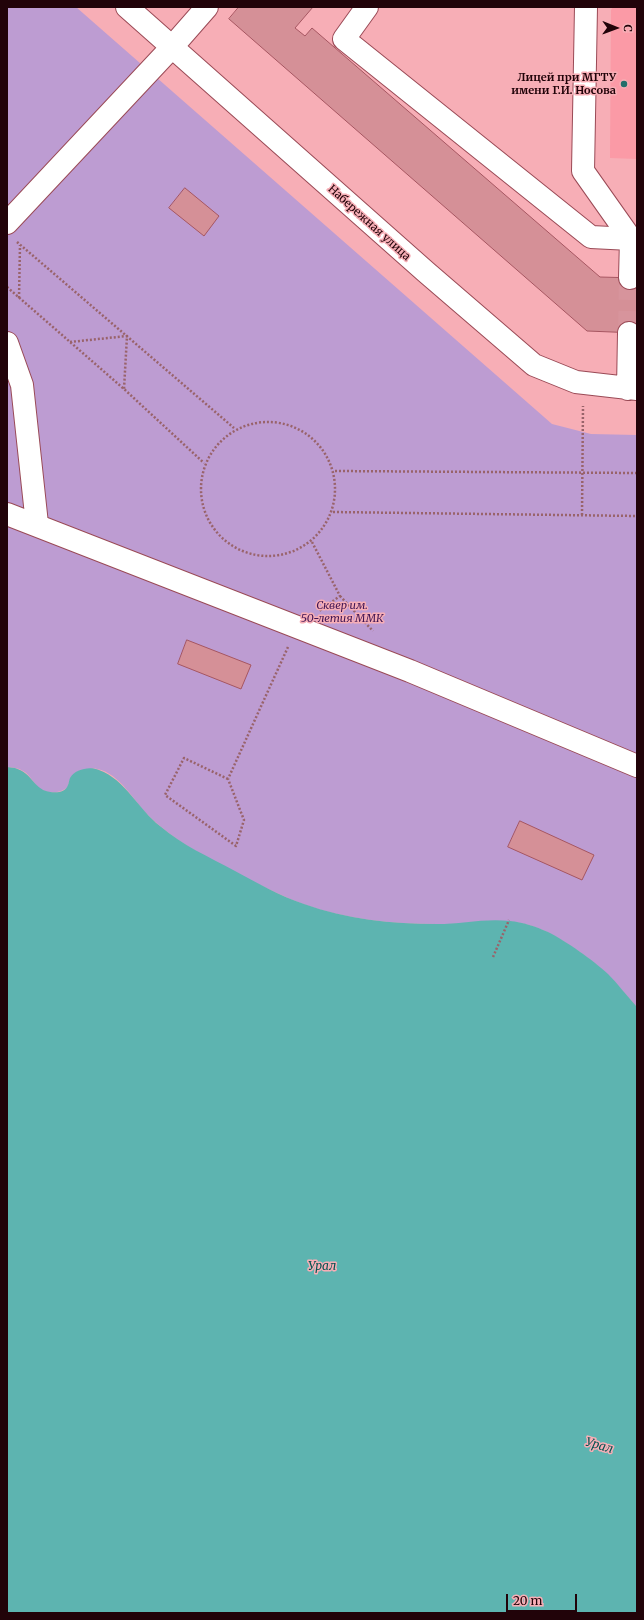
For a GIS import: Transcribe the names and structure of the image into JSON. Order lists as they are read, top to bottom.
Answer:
{
  "streets": {
    "street": ["Набережная улица"]
  },
  "water": ["Урал"],
  "parks": ["Сквер им. 50-летия ММК"],
  "places": ["Лицей при МГТУ имени Г.И. Носова"],
  "scale_bar": "20 m",
  "north": "right"
}
